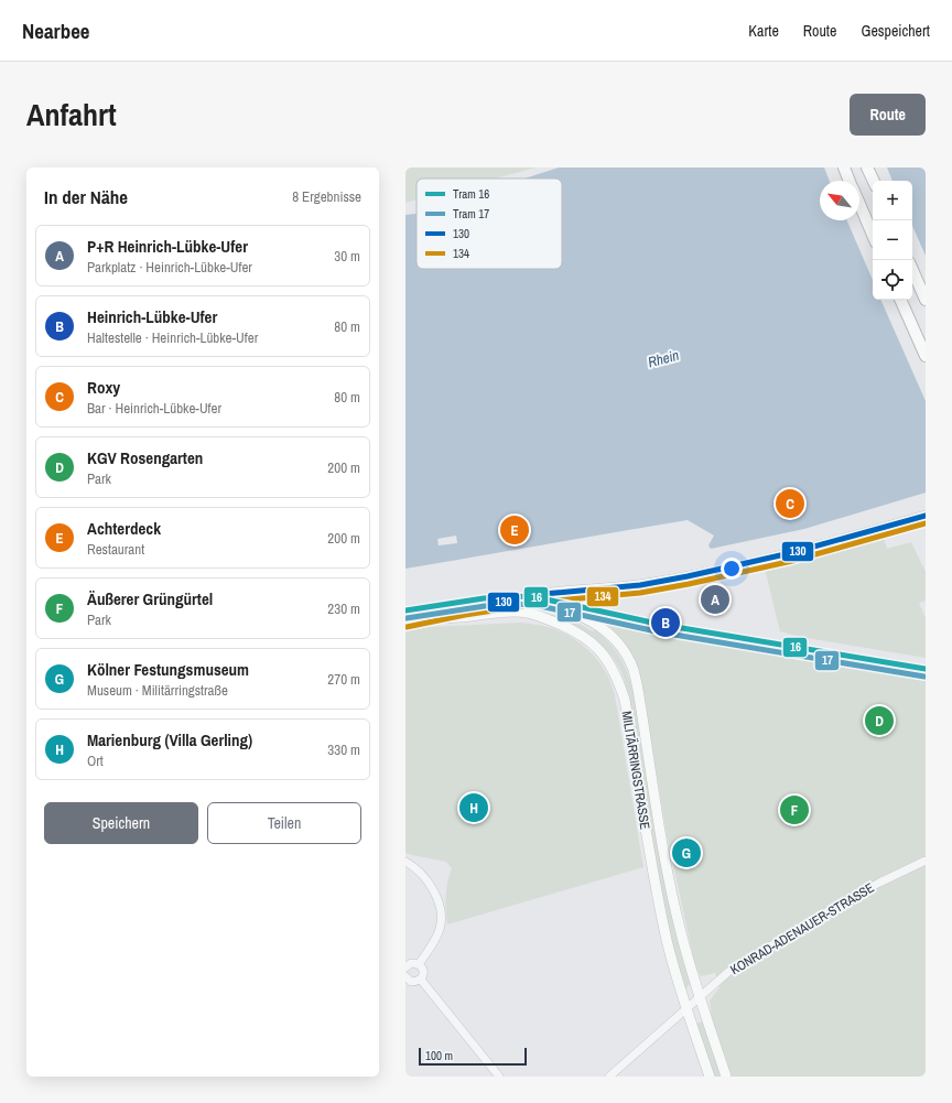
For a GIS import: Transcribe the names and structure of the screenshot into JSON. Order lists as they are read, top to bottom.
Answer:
{
  "streets": {
    "main road": ["MILITÄRRINGSTRASSE"],
    "street": ["KONRAD-ADENAUER-STRASSE"]
  },
  "crossings": [
    ["MILITÄRRINGSTRASSE", "KONRAD-ADENAUER-STRASSE"]
  ],
  "water": ["Rhein"],
  "lines": [
    "transit line 130",
    "transit line 134",
    "tram line 16",
    "tram line 17"
  ],
  "legend": [
    "Tram 16",
    "Tram 17",
    "130",
    "134"
  ],
  "scale_bar": "100 m",
  "north": "top left",
  "page": {
    "header": "Nearbee",
    "nav": ["Karte", "Route", "Gespeichert"],
    "title": "Anfahrt",
    "buttons": [
      "Route",
      ["Speichern", "Teilen"]
    ],
    "heading": ["In der Nähe", "8 Ergebnisse"],
    "map_buttons": ["+", "−"],
    "list": [
      {
        "mark": "A",
        "name": "P+R Heinrich-Lübke-Ufer",
        "note": "Parkplatz · Heinrich-Lübke-Ufer",
        "value": "30 m"
      },
      {
        "mark": "B",
        "name": "Heinrich-Lübke-Ufer",
        "note": "Haltestelle · Heinrich-Lübke-Ufer",
        "value": "80 m"
      },
      {
        "mark": "C",
        "name": "Roxy",
        "note": "Bar · Heinrich-Lübke-Ufer",
        "value": "80 m"
      },
      {
        "mark": "D",
        "name": "KGV Rosengarten",
        "note": "Park",
        "value": "200 m"
      },
      {
        "mark": "E",
        "name": "Achterdeck",
        "note": "Restaurant",
        "value": "200 m"
      },
      {
        "mark": "F",
        "name": "Äußerer Grüngürtel",
        "note": "Park",
        "value": "230 m"
      },
      {
        "mark": "G",
        "name": "Kölner Festungsmuseum",
        "note": "Museum · Militärringstraße",
        "value": "270 m"
      },
      {
        "mark": "H",
        "name": "Marienburg (Villa Gerling)",
        "note": "Ort",
        "value": "330 m"
      }
    ],
    "pins": [
      "C",
      "E",
      "A",
      "B",
      "D",
      "H",
      "F",
      "G"
    ],
    "scale": "100 m"
  }
}
